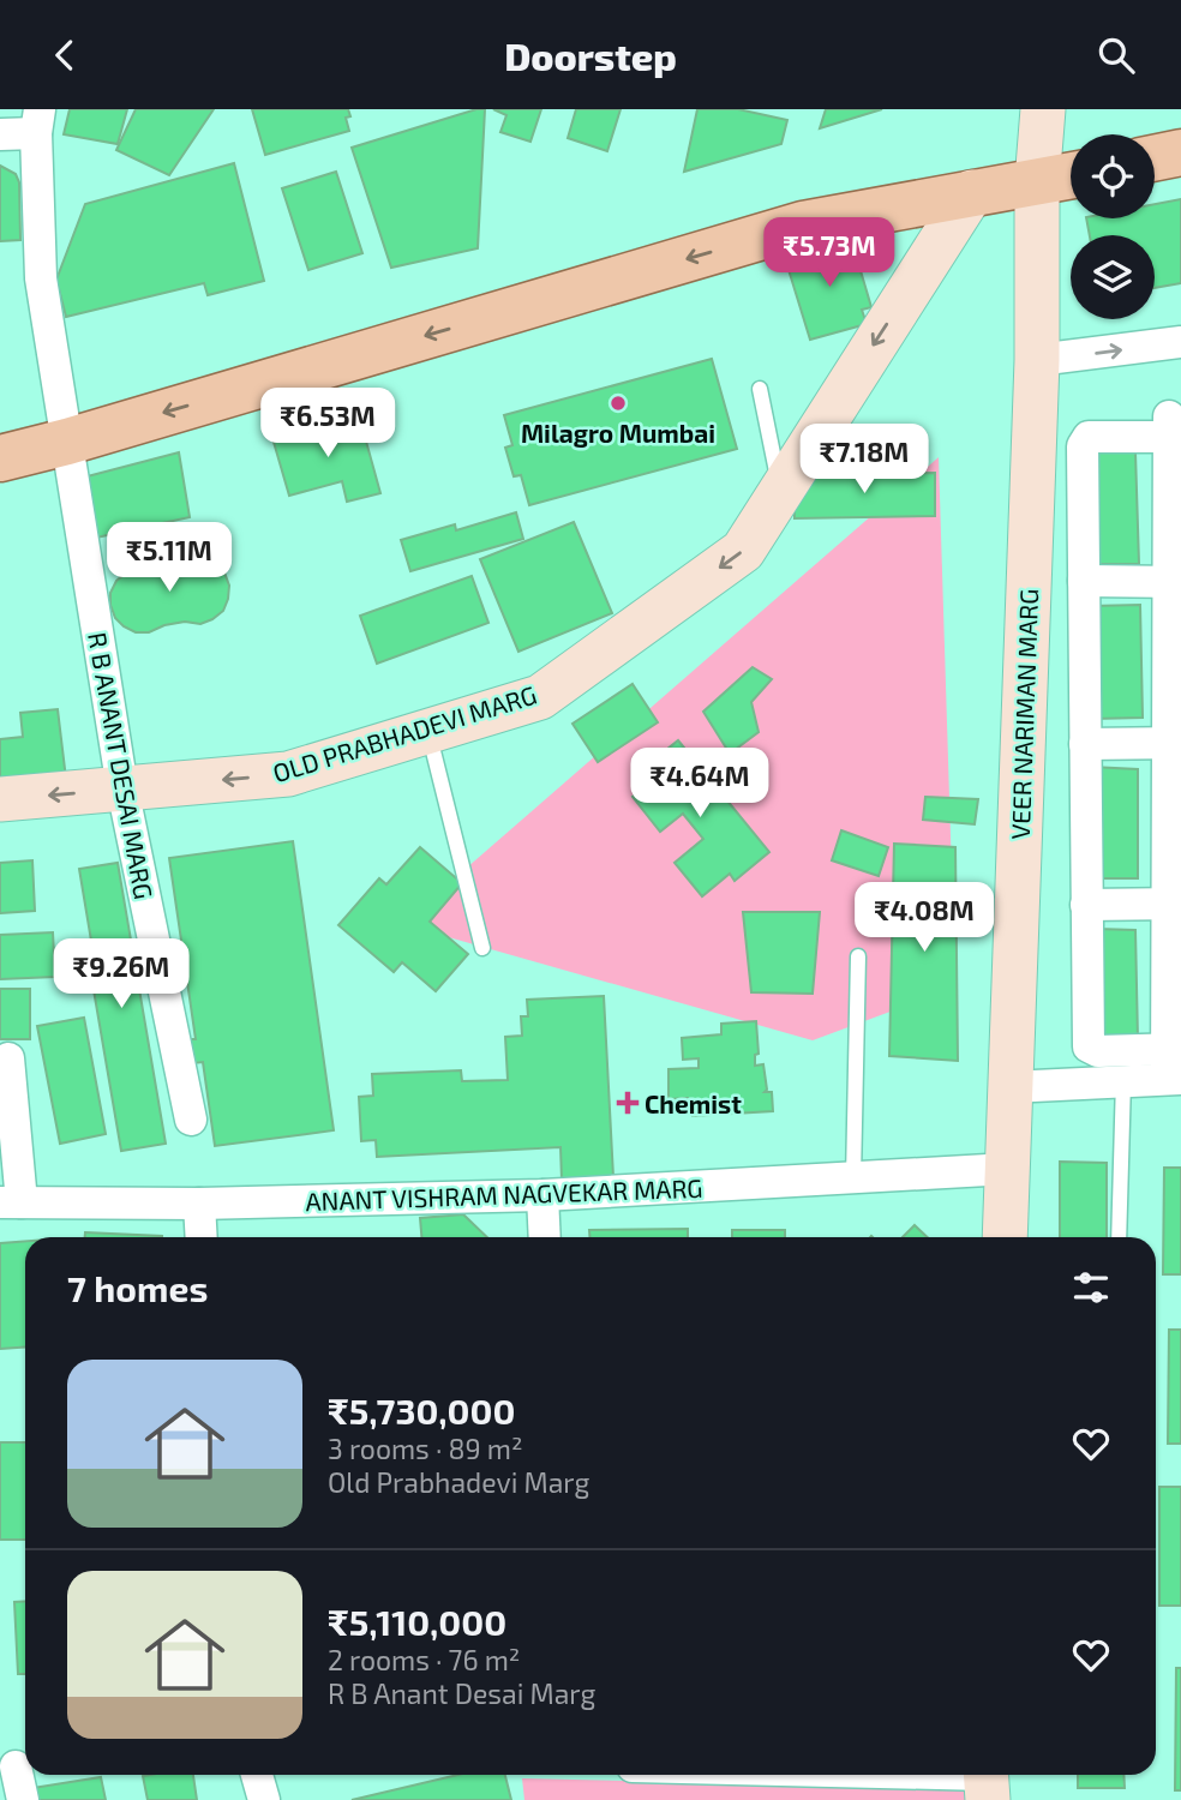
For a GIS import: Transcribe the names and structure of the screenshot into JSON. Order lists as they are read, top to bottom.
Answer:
{
  "streets": {
    "street": [
      "VEER NARIMAN MARG",
      "OLD PRABHADEVI MARG",
      "R B ANANT DESAI MARG",
      "ANANT VISHRAM NAGVEKAR MARG"
    ]
  },
  "crossings": [
    ["VEER NARIMAN MARG", "ANANT VISHRAM NAGVEKAR MARG"],
    ["OLD PRABHADEVI MARG", "R B ANANT DESAI MARG"]
  ],
  "one_way": ["OLD PRABHADEVI MARG"],
  "places": {
    "other": ["Milagro Mumbai"],
    "health": ["Chemist"]
  },
  "page": {
    "header": "Doorstep",
    "price": [
      "₹5.73M",
      "₹6.53M",
      "₹7.18M",
      "₹5.11M",
      "₹4.64M",
      "₹4.08M",
      "₹9.26M"
    ],
    "heading": "7 homes",
    "list": [
      {
        "name": "₹5,730,000",
        "note": "3 rooms · 89 m² · Old Prabhadevi Marg"
      },
      {
        "name": "₹5,110,000",
        "note": "2 rooms · 76 m² · R B Anant Desai Marg"
      }
    ]
  }
}
